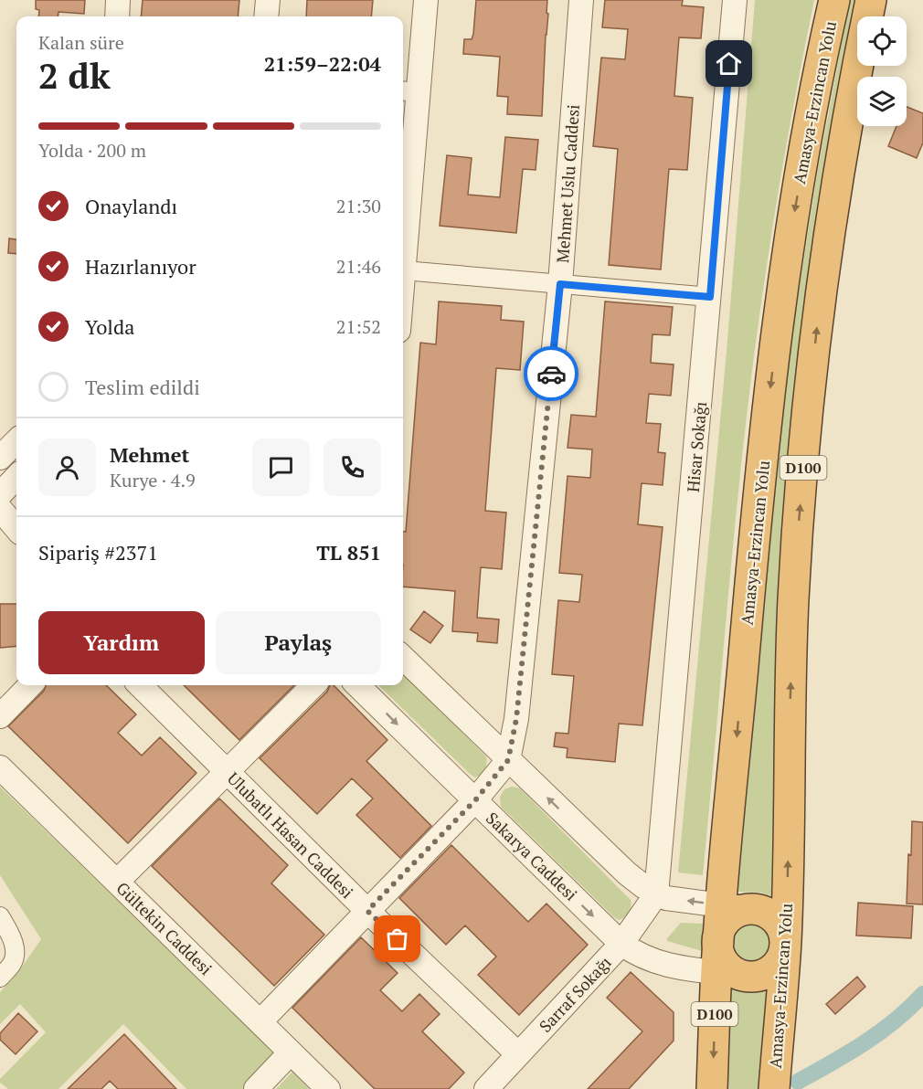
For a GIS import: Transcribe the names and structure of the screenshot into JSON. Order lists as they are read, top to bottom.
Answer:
{
  "streets": {
    "highway": ["Amasya-Erzincan Yolu", "D100"],
    "street": [
      "Mehmet Uslu Caddesi",
      "Hisar Sokağı",
      "Ulubatlı Hasan Caddesi",
      "Sakarya Caddesi",
      "Gültekin Caddesi",
      "Sarraf Sokağı"
    ]
  },
  "crossings": [
    ["Amasya-Erzincan Yolu", "D100"],
    ["Amasya-Erzincan Yolu", "Sakarya Caddesi"],
    ["Mehmet Uslu Caddesi", "Ulubatlı Hasan Caddesi"],
    ["Mehmet Uslu Caddesi", "Sakarya Caddesi"],
    ["Mehmet Uslu Caddesi", "Gültekin Caddesi"],
    ["Hisar Sokağı", "Sarraf Sokağı"],
    ["D100", "Sakarya Caddesi"],
    ["Ulubatlı Hasan Caddesi", "Sarraf Sokağı"],
    ["Sakarya Caddesi", "Sarraf Sokağı"]
  ],
  "page": {
    "heading": ["2 dk", "Kalan süre", "21:59–22:04"],
    "panel": [
      "Mehmet",
      "Kurye · 4.9",
      "Sipariş #2371",
      "TL 851"
    ],
    "bar": "Yolda · 200 m",
    "list": [
      ["Onaylandı", "21:30"],
      ["Hazırlanıyor", "21:46"],
      ["Yolda", "21:52"],
      "Teslim edildi"
    ],
    "buttons": ["Yardım", "Paylaş"]
  }
}
